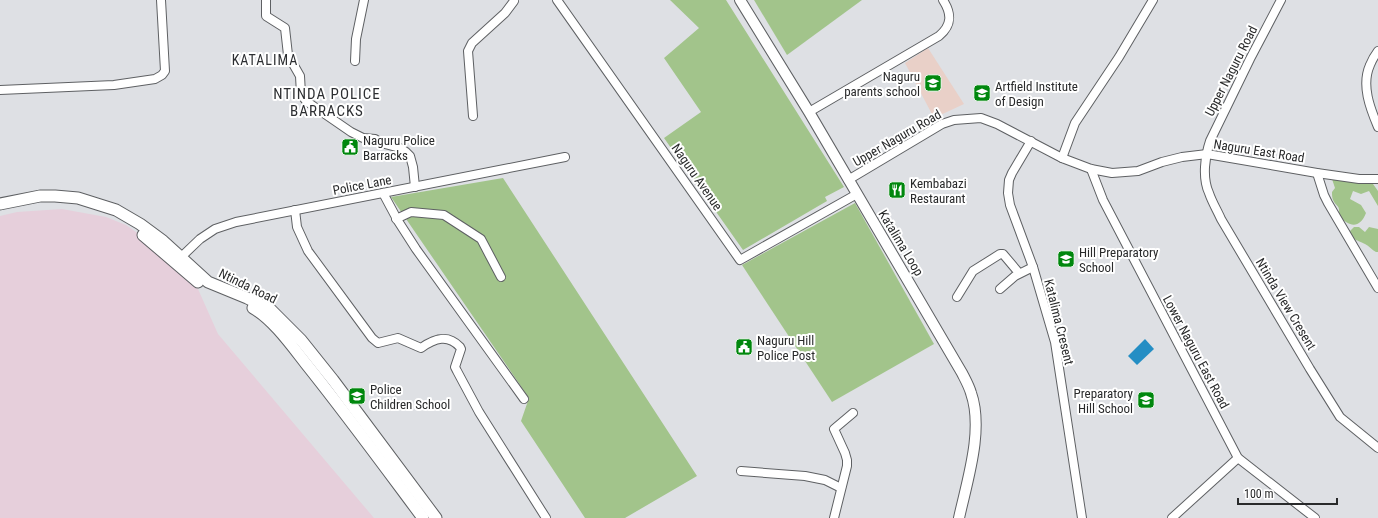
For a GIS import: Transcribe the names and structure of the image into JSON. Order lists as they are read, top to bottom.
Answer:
{
  "streets": {
    "main road": ["Ntinda Road"],
    "street": [
      "Upper Naguru Road",
      "Naguru East Road",
      "Naguru Avenue",
      "Police Lane",
      "Katalima Loop",
      "Ntinda View Cresent",
      "Katalima Cresent",
      "Lower Naguru East Road"
    ]
  },
  "crossings": [
    ["Upper Naguru Road", "Naguru East Road"],
    ["Upper Naguru Road", "Katalima Loop"],
    ["Upper Naguru Road", "Ntinda View Cresent"],
    ["Upper Naguru Road", "Katalima Cresent"],
    ["Upper Naguru Road", "Lower Naguru East Road"],
    ["Naguru East Road", "Ntinda View Cresent"],
    ["Naguru East Road", "Lower Naguru East Road"],
    ["Naguru Avenue", "Katalima Loop"],
    ["Police Lane", "Ntinda Road"]
  ],
  "districts": ["KATALIMA", "NTINDA POLICE BARRACKS"],
  "places": {
    "school or university": [
      "Naguru parents school",
      "Artfield Institute of Design",
      "Hill Preparatory School",
      "Police Children School",
      "Preparatory Hill School"
    ],
    "public building": ["Naguru Police Barracks", "Naguru Hill Police Post"],
    "restaurant": ["Kembabazi Restaurant"]
  },
  "scale_bar": "100 m"
}
